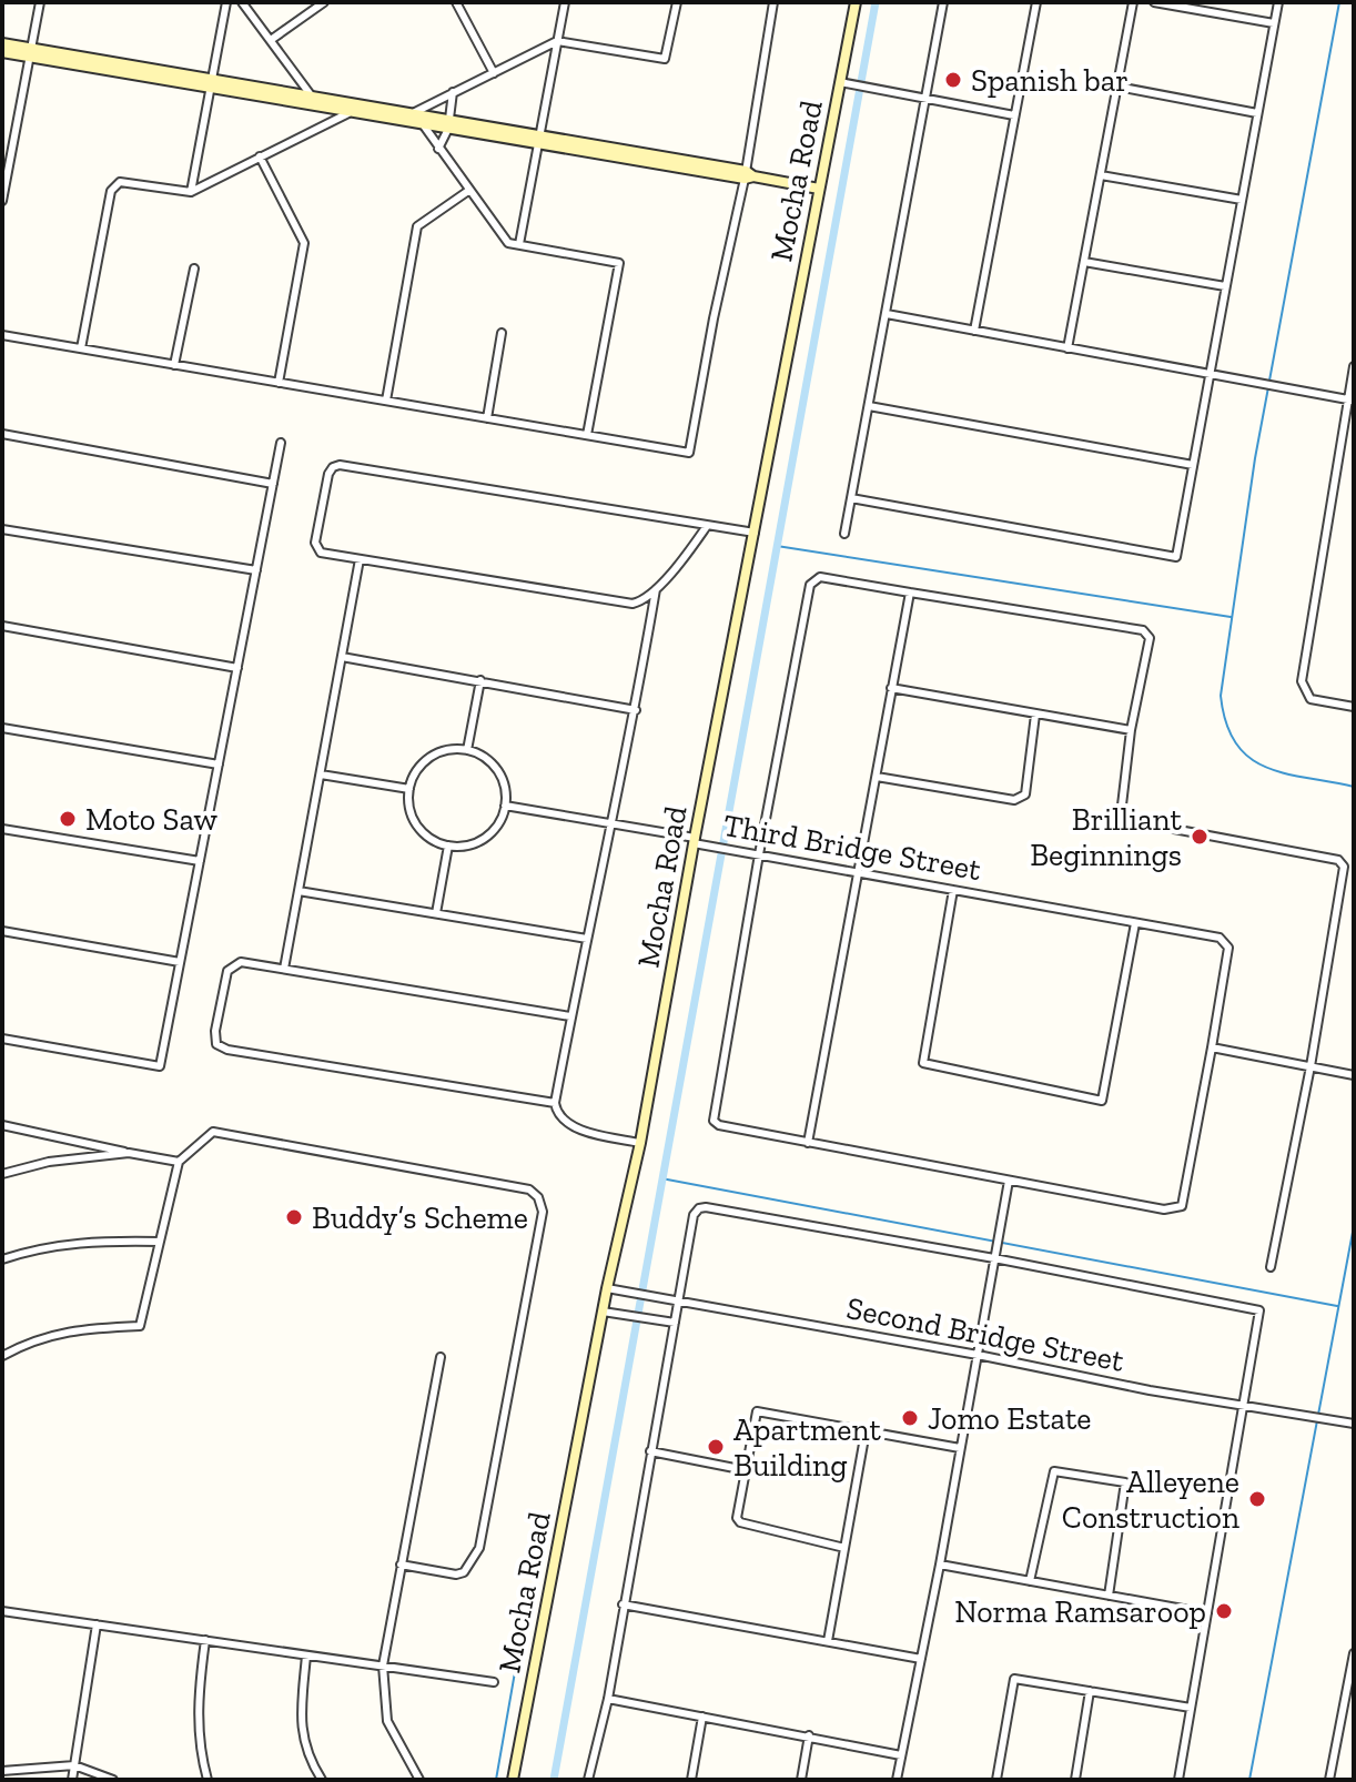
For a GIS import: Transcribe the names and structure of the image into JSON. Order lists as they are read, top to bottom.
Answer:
{
  "streets": {
    "street": ["Mocha Road", "Third Bridge Street", "Second Bridge Street"]
  },
  "crossings": [
    ["Mocha Road", "Third Bridge Street"],
    ["Mocha Road", "Second Bridge Street"]
  ],
  "places": [
    "Spanish bar",
    "Moto Saw",
    "Brilliant Beginnings",
    "Buddy’s Scheme",
    "Jomo Estate",
    "Apartment Building",
    "Alleyene Construction",
    "Norma Ramsaroop"
  ]
}
